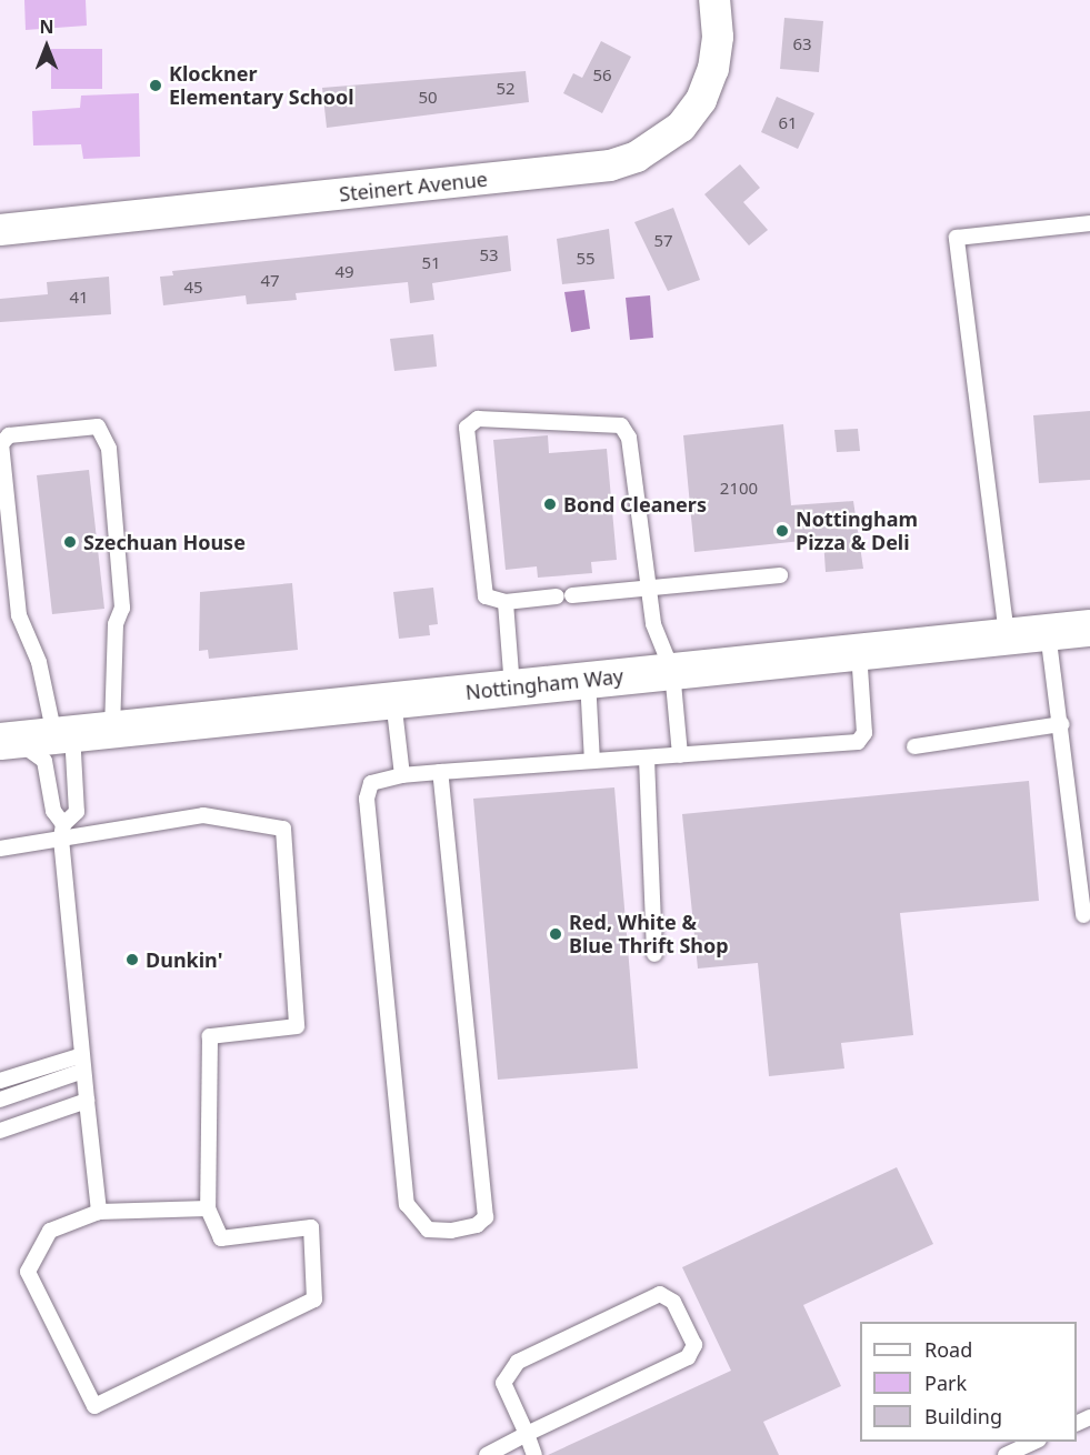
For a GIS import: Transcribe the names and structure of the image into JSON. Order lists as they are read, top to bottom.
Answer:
{
  "streets": {
    "main road": ["Nottingham Way"],
    "street": ["Steinert Avenue"]
  },
  "places": [
    "Klockner Elementary School",
    "Bond Cleaners",
    "Nottingham Pizza & Deli",
    "Szechuan House",
    "Red, White & Blue Thrift Shop",
    "Dunkin'"
  ],
  "house_numbers": [
    "63",
    "56",
    "52",
    "50",
    "61",
    "57",
    "53",
    "55",
    "51",
    "49",
    "47",
    "45",
    "41",
    "2100"
  ],
  "legend": ["Road", "Park", "Building"],
  "north": "top"
}
